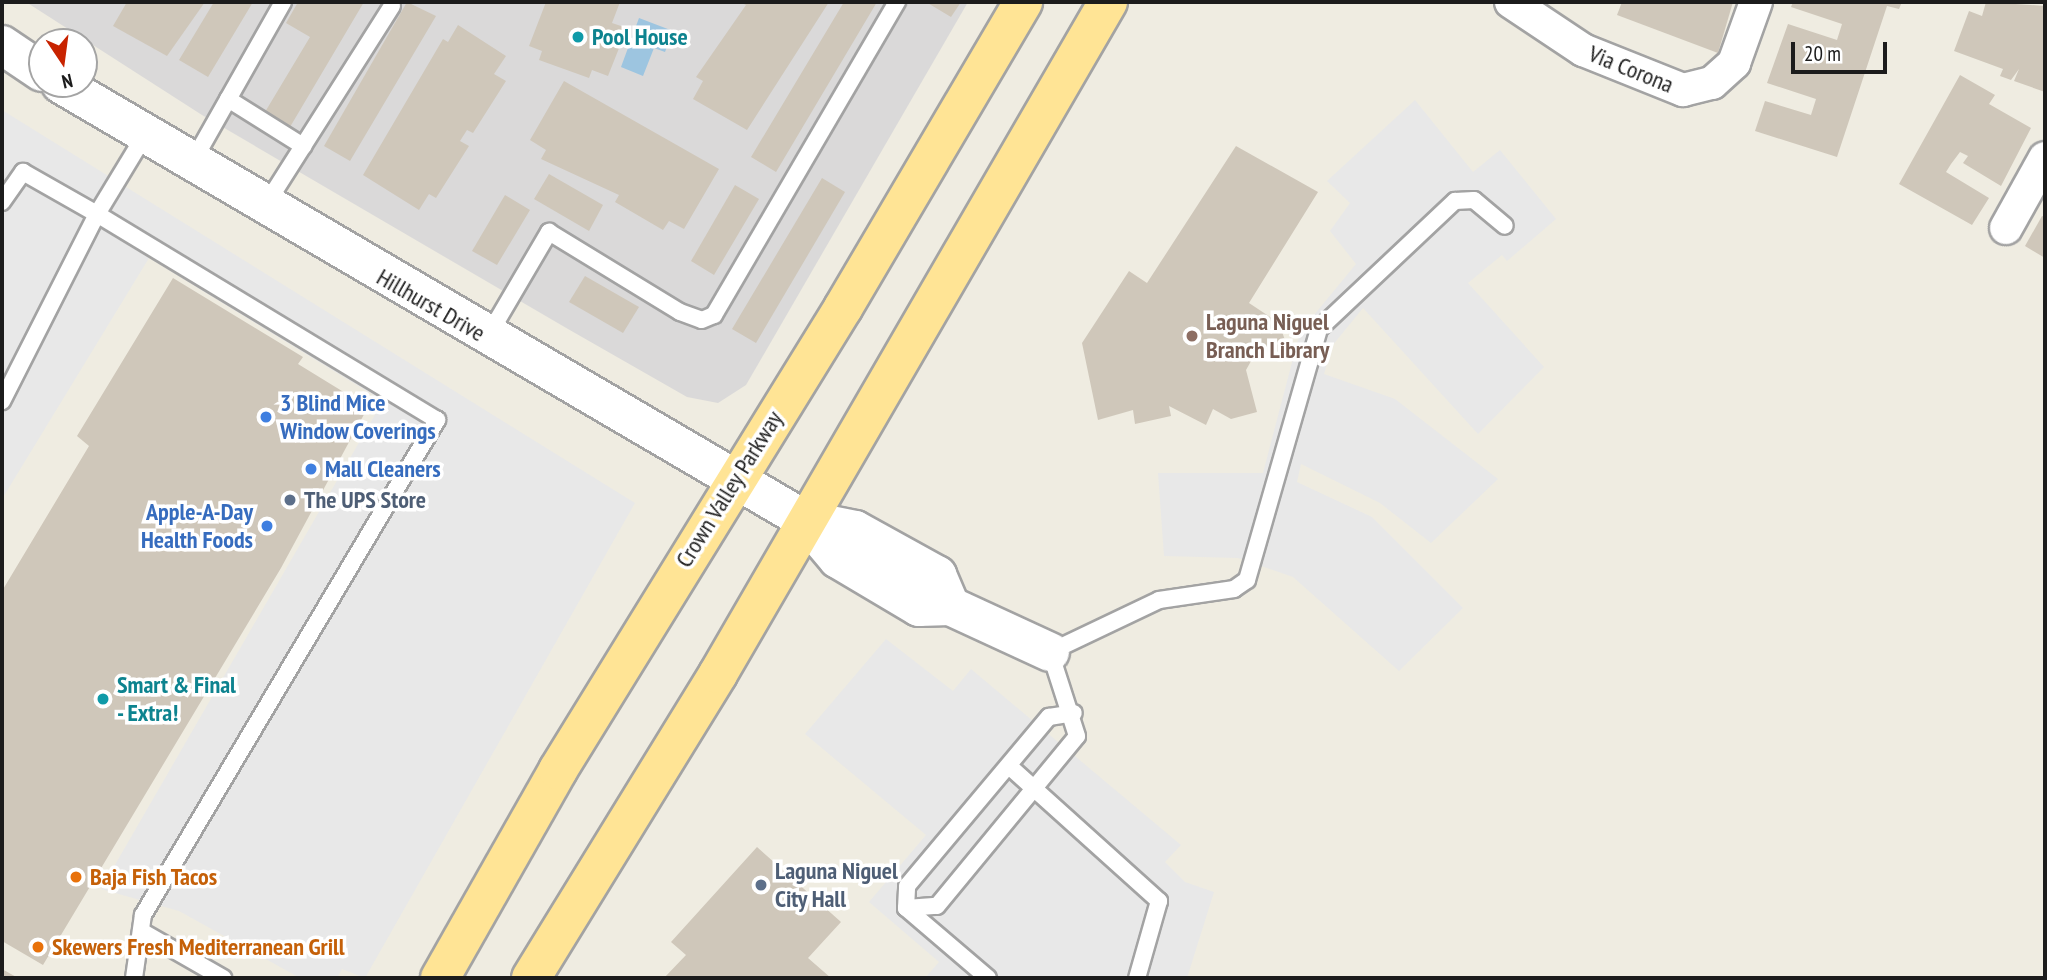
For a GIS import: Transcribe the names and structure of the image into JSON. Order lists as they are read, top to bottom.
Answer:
{
  "streets": {
    "main road": ["Crown Valley Parkway"],
    "street": ["Via Corona", "Hillhurst Drive"]
  },
  "crossings": [
    ["Hillhurst Drive", "Crown Valley Parkway"]
  ],
  "places": [
    "Pool House",
    "Laguna Niguel Branch Library",
    "3 Blind Mice Window Coverings",
    "Mall Cleaners",
    "The UPS Store",
    "Apple-A-Day Health Foods",
    "Smart & Final - Extra!",
    "Baja Fish Tacos",
    "Laguna Niguel City Hall",
    "Skewers Fresh Mediterranean Grill"
  ],
  "scale_bar": "20 m",
  "north": "bottom"
}
